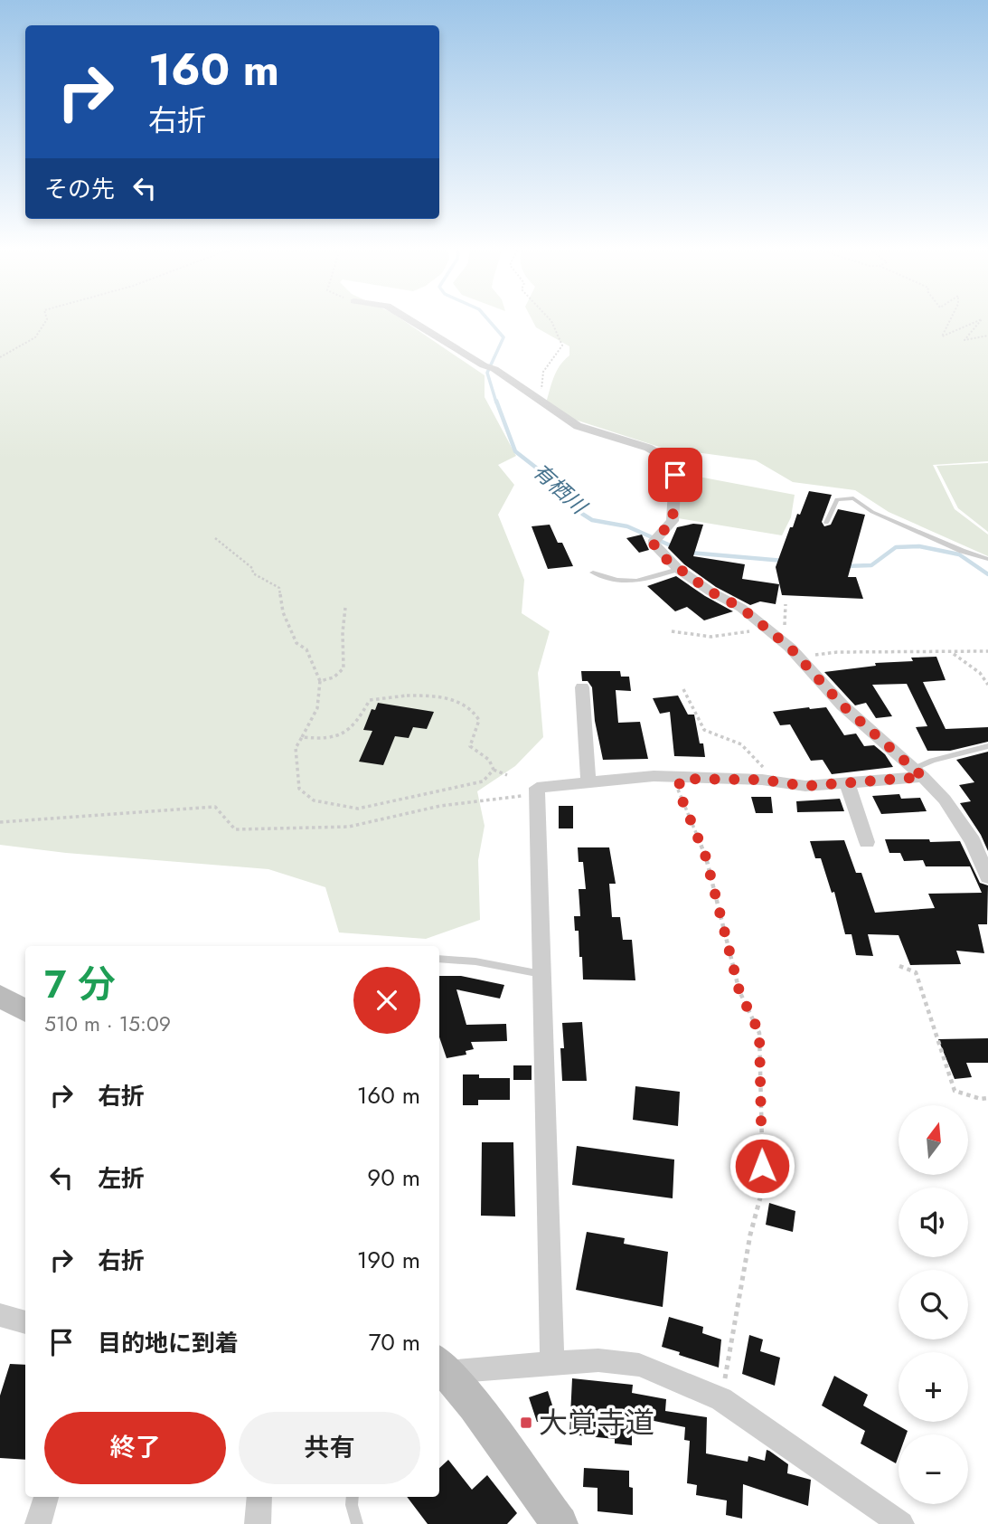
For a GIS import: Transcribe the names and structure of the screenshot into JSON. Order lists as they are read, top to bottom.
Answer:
{
  "water": ["有栖川"],
  "places": {
    "transit": ["大覚寺道"]
  },
  "north": "top",
  "page": {
    "turn": ["160 m", "右折"],
    "then": "その先",
    "heading": ["7 分", "510 m · 15:09"],
    "list": [
      {
        "name": "右折",
        "value": "160 m"
      },
      {
        "name": "左折",
        "value": "90 m"
      },
      {
        "name": "右折",
        "value": "190 m"
      },
      {
        "name": "目的地に到着",
        "value": "70 m"
      }
    ],
    "map_buttons": ["+", "−"],
    "buttons": ["終了", "共有"]
  }
}
